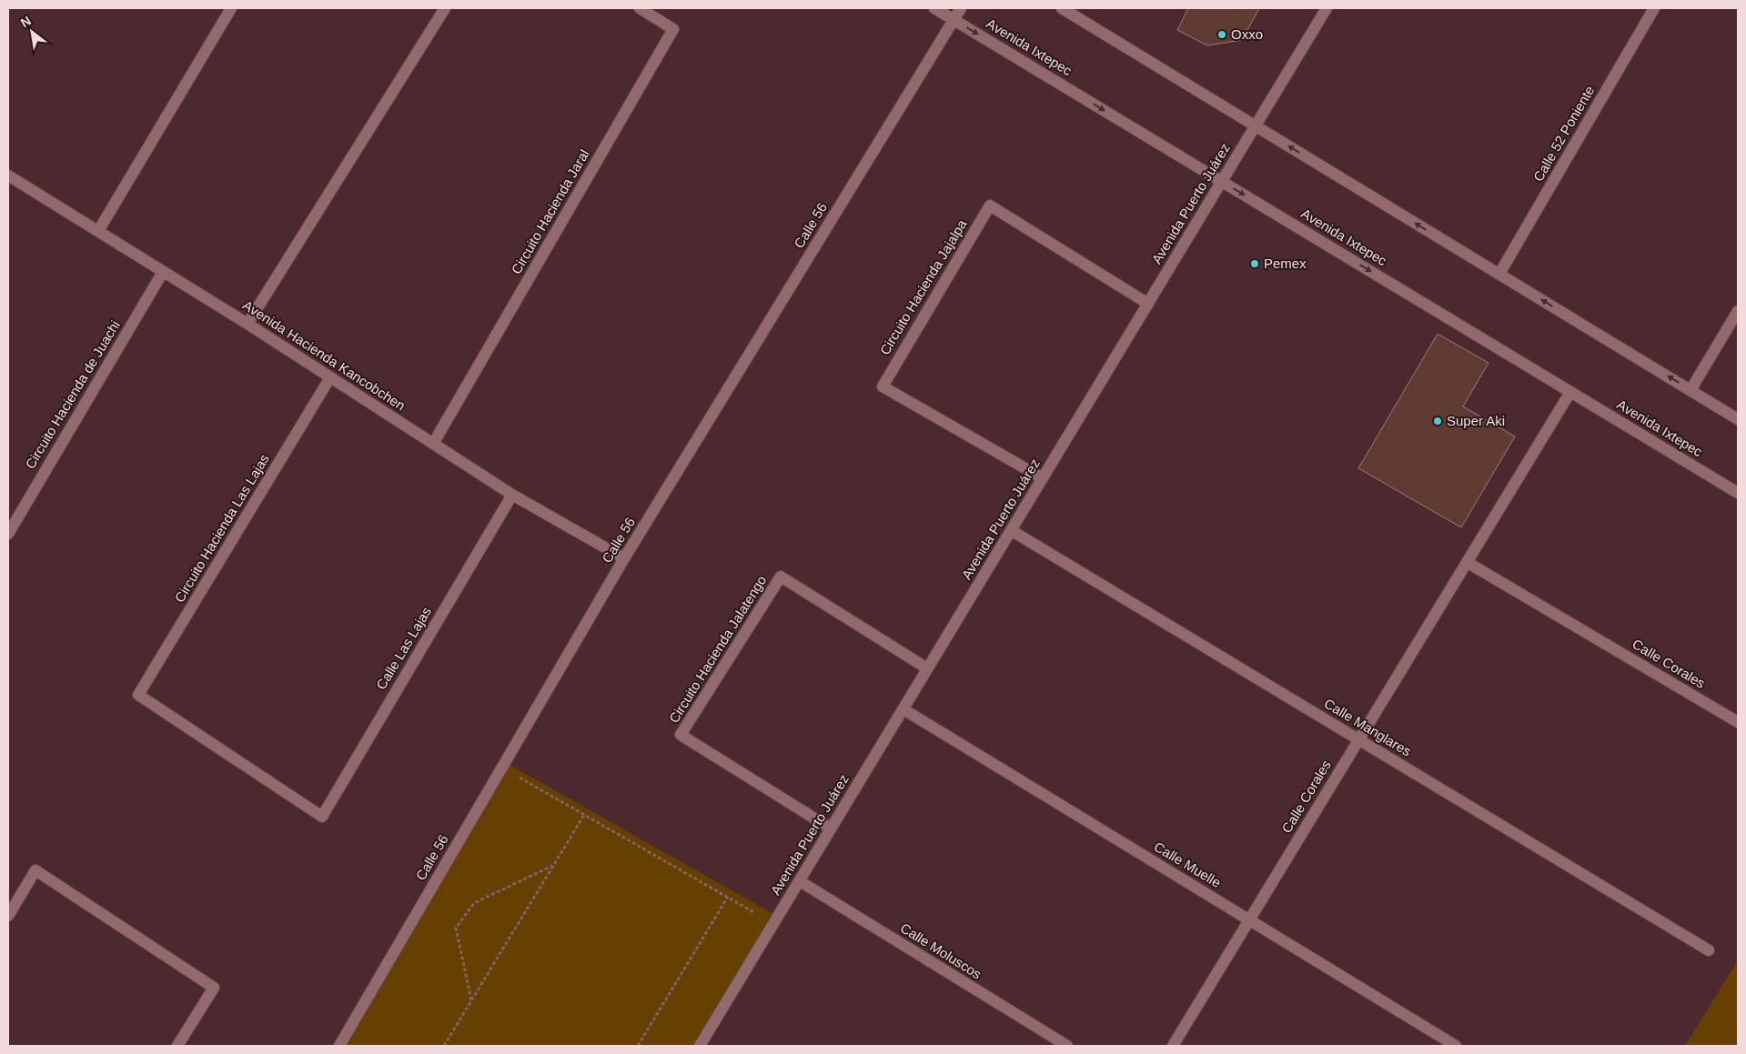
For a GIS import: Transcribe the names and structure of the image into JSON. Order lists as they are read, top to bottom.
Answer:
{
  "streets": {
    "street": [
      "Avenida Ixtepec",
      "Calle 52 Poniente",
      "Avenida Puerto Juárez",
      "Circuito Hacienda Jaral",
      "Calle 56",
      "Circuito Hacienda Jajalpa",
      "Avenida Hacienda Kancobchen",
      "Circuito Hacienda de Juachi",
      "Circuito Hacienda Las Lajas",
      "Calle Las Lajas",
      "Circuito Hacienda Jalatengo",
      "Calle Corales",
      "Calle Manglares",
      "Calle Muelle",
      "Calle Moluscos"
    ]
  },
  "crossings": [
    ["Avenida Ixtepec", "Avenida Puerto Juárez"],
    ["Avenida Ixtepec", "Calle 56"],
    ["Avenida Ixtepec", "Calle Corales"],
    ["Avenida Puerto Juárez", "Circuito Hacienda Jajalpa"],
    ["Avenida Puerto Juárez", "Circuito Hacienda Jalatengo"],
    ["Avenida Puerto Juárez", "Calle Manglares"],
    ["Avenida Puerto Juárez", "Calle Muelle"],
    ["Avenida Puerto Juárez", "Calle Moluscos"],
    ["Circuito Hacienda Jaral", "Avenida Hacienda Kancobchen"],
    ["Calle 56", "Avenida Hacienda Kancobchen"],
    ["Avenida Hacienda Kancobchen", "Circuito Hacienda de Juachi"],
    ["Avenida Hacienda Kancobchen", "Circuito Hacienda Las Lajas"],
    ["Avenida Hacienda Kancobchen", "Calle Las Lajas"],
    ["Circuito Hacienda Las Lajas", "Calle Las Lajas"],
    ["Calle Corales", "Calle Manglares"],
    ["Calle Corales", "Calle Muelle"]
  ],
  "places": ["Oxxo", "Pemex", "Super Aki"],
  "north": "top left"
}
